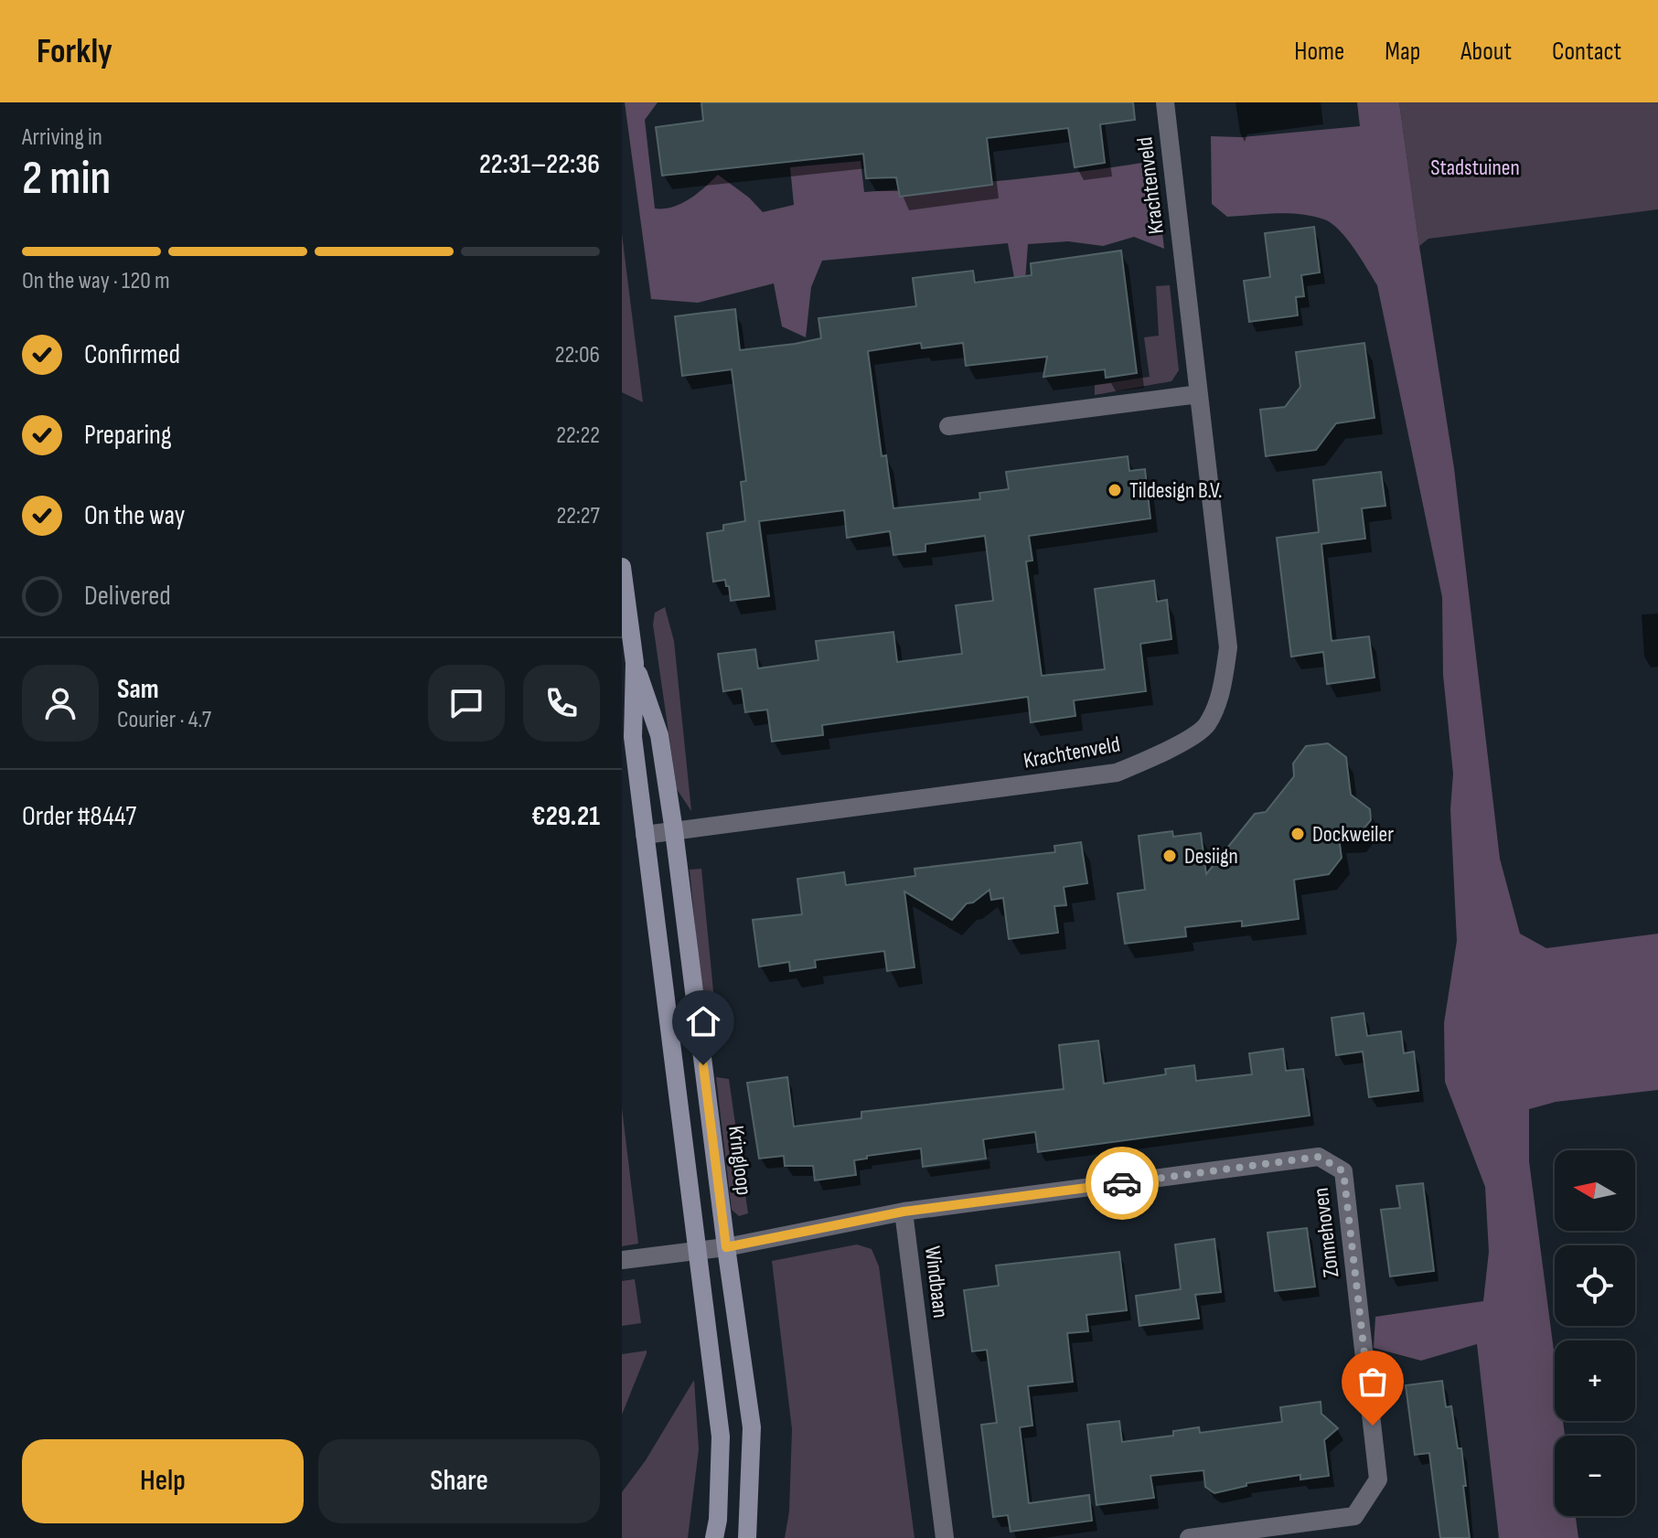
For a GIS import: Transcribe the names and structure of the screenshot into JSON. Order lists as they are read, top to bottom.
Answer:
{
  "streets": {
    "street": [
      "Krachtenveld",
      "Kringloop",
      "Zonnehoven",
      "Windbaan"
    ]
  },
  "crossings": [
    ["Krachtenveld", "Kringloop"],
    ["Zonnehoven", "Windbaan"]
  ],
  "parks": ["Stadstuinen"],
  "places": ["Tildesign B.V.", "Dockweiler", "Desiign"],
  "north": "left",
  "page": {
    "header": "Forkly",
    "nav": [
      "Home",
      "Map",
      "About",
      "Contact"
    ],
    "heading": ["2 min", "Arriving in", "22:31–22:36"],
    "panel": [
      "Sam",
      "Courier · 4.7",
      "Order #8447",
      "€29.21"
    ],
    "bar": "On the way · 120 m",
    "list": [
      ["Confirmed", "22:06"],
      ["Preparing", "22:22"],
      ["On the way", "22:27"],
      "Delivered"
    ],
    "map_buttons": ["+", "−"],
    "buttons": ["Help", "Share"]
  }
}
